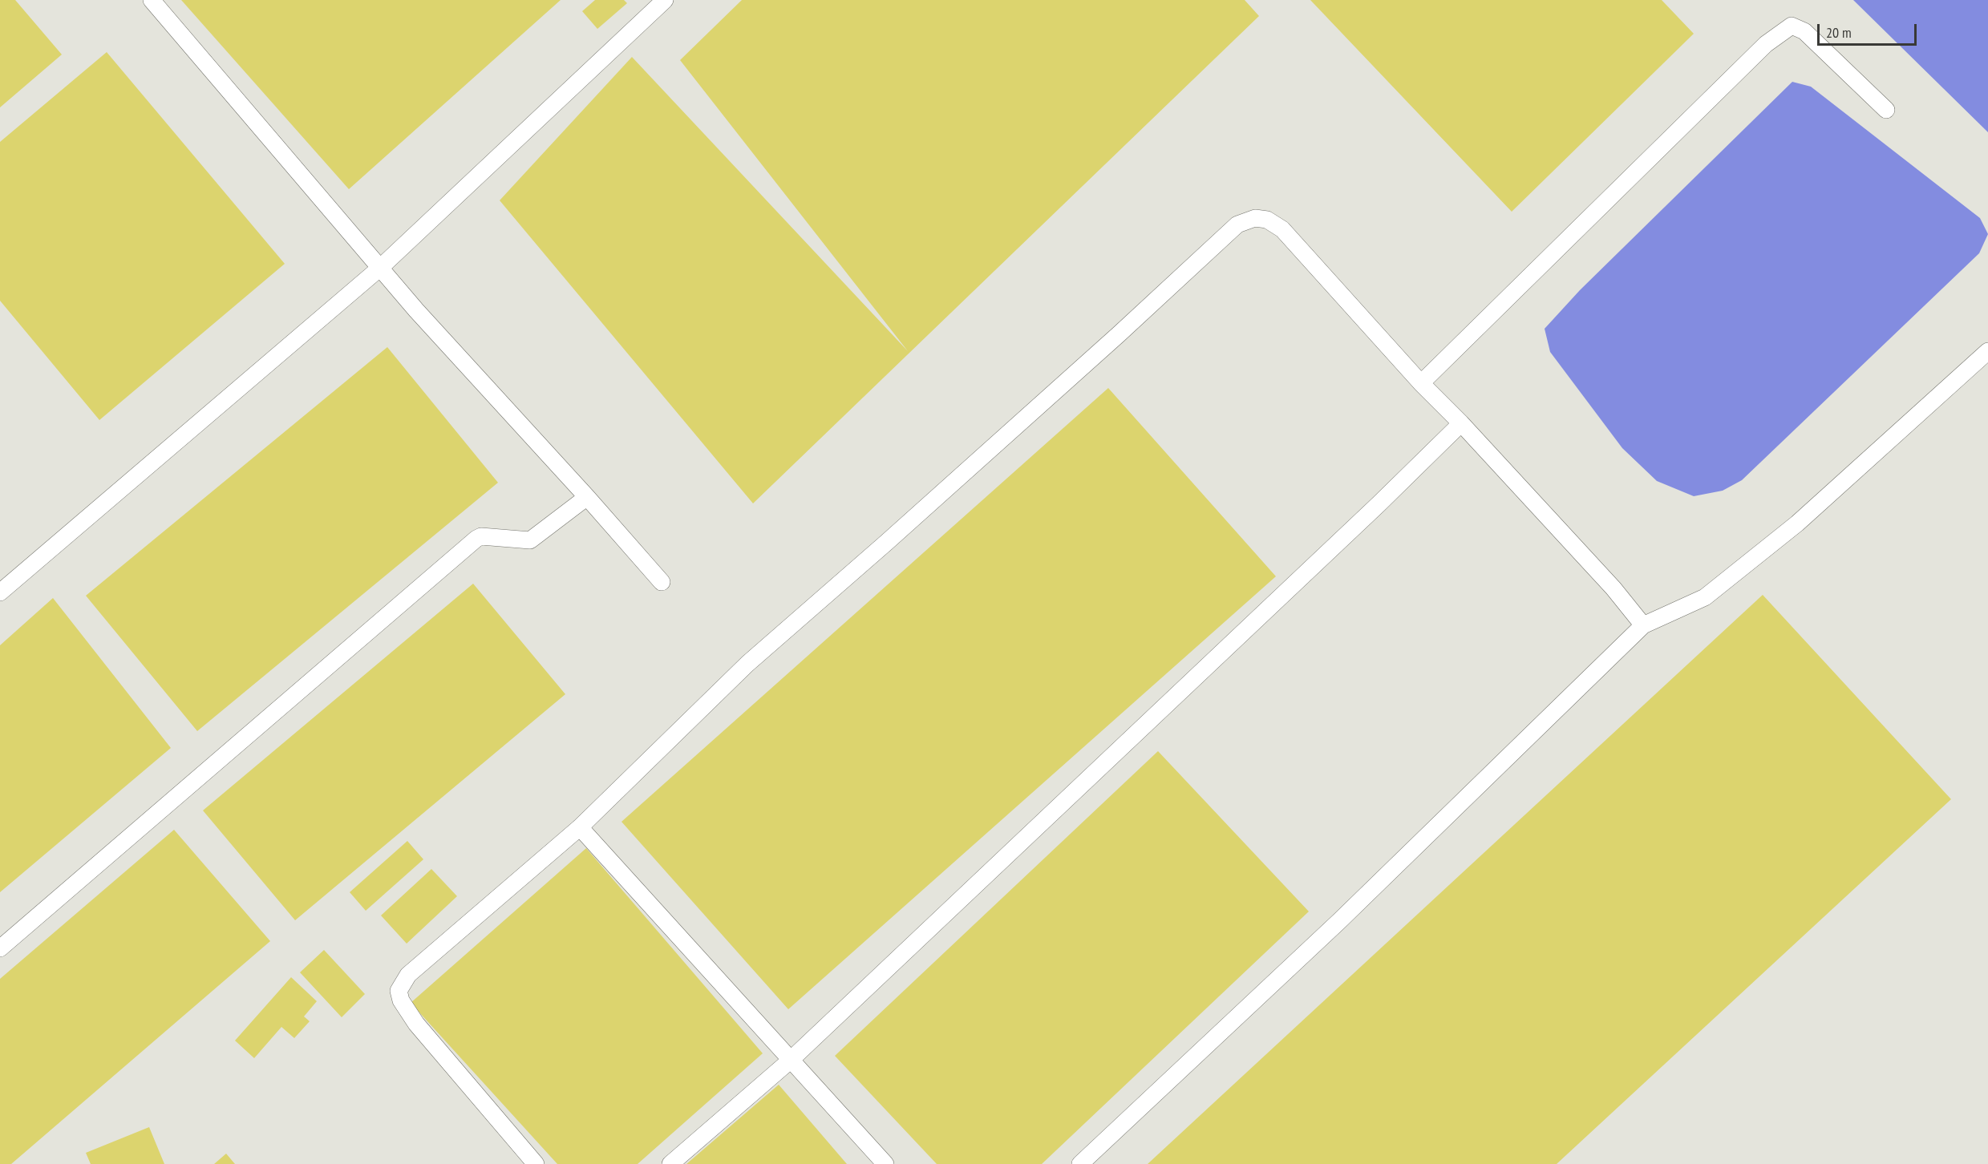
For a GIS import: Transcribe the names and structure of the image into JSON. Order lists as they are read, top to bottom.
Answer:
{
  "scale_bar": "20 m"
}
